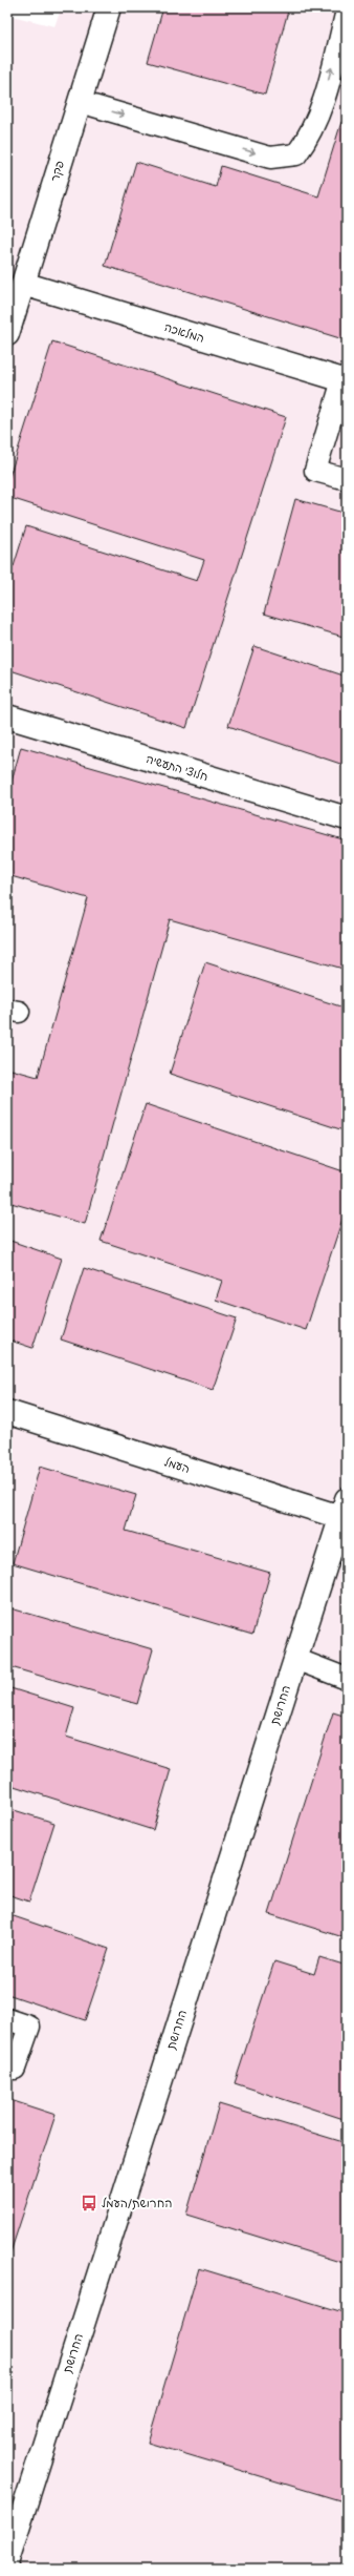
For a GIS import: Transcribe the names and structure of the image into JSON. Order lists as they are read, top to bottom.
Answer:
{
  "streets": {
    "street": [
      "פקר",
      "המלאכה",
      "חלוצי התעשיה",
      "העמל",
      "החרושת"
    ]
  },
  "crossings": [
    ["פקר", "המלאכה"],
    ["העמל", "החרושת"]
  ],
  "places": {
    "bus stop": ["החרושת/העמל"]
  }
}
